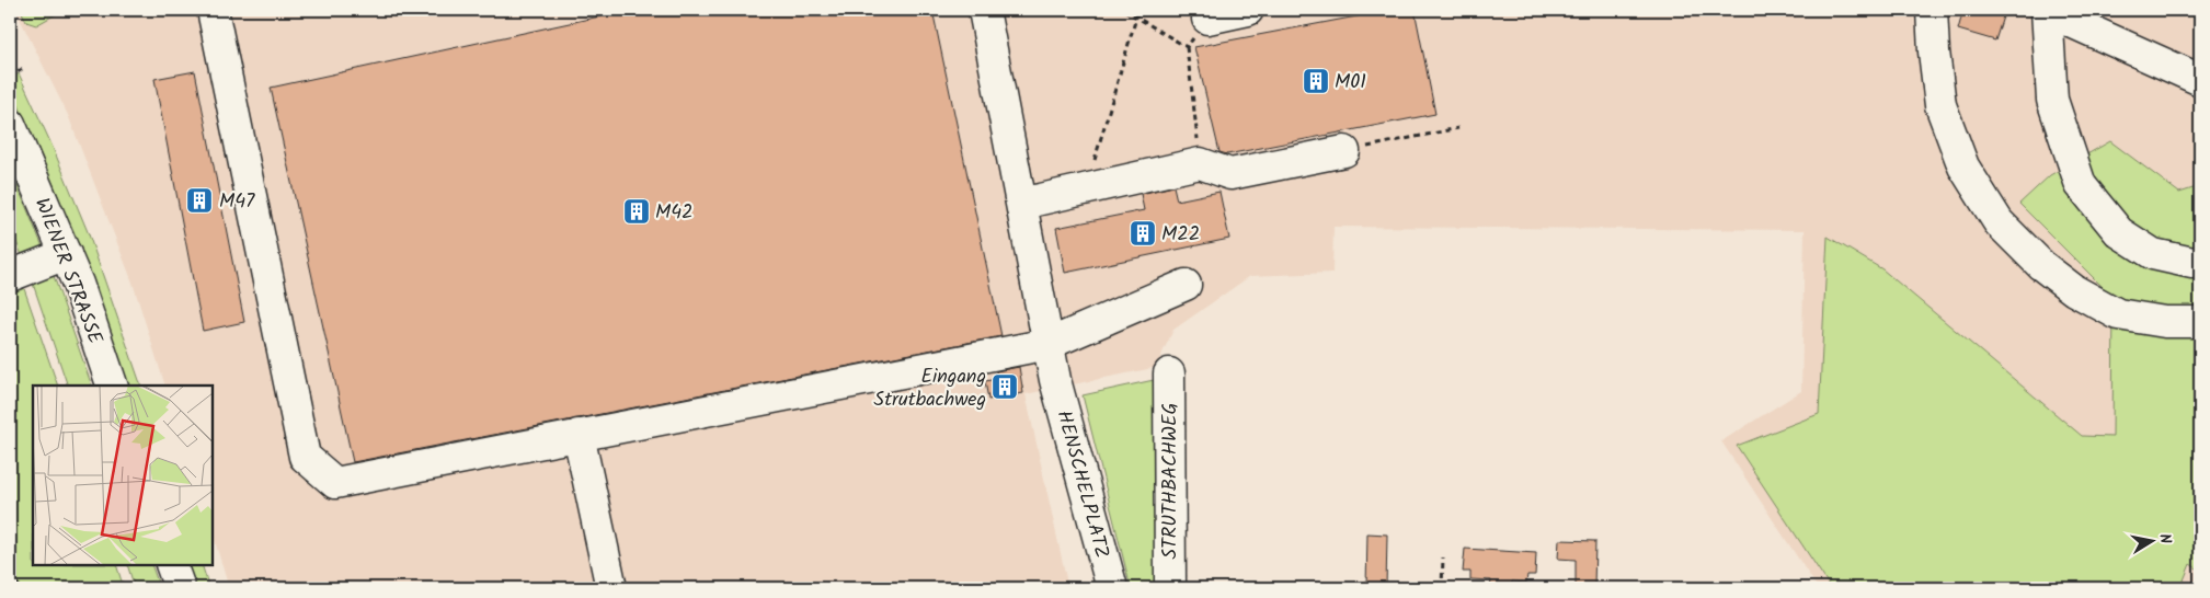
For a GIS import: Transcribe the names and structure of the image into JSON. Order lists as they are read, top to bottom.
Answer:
{
  "streets": {
    "street": ["WIENER STRASSE", "STRUTHBACHWEG", "HENSCHELPLATZ"]
  },
  "places": {
    "building": [
      "M01",
      "M47",
      "M42",
      "M22",
      "Eingang Strutbachweg"
    ]
  },
  "north": "right"
}
